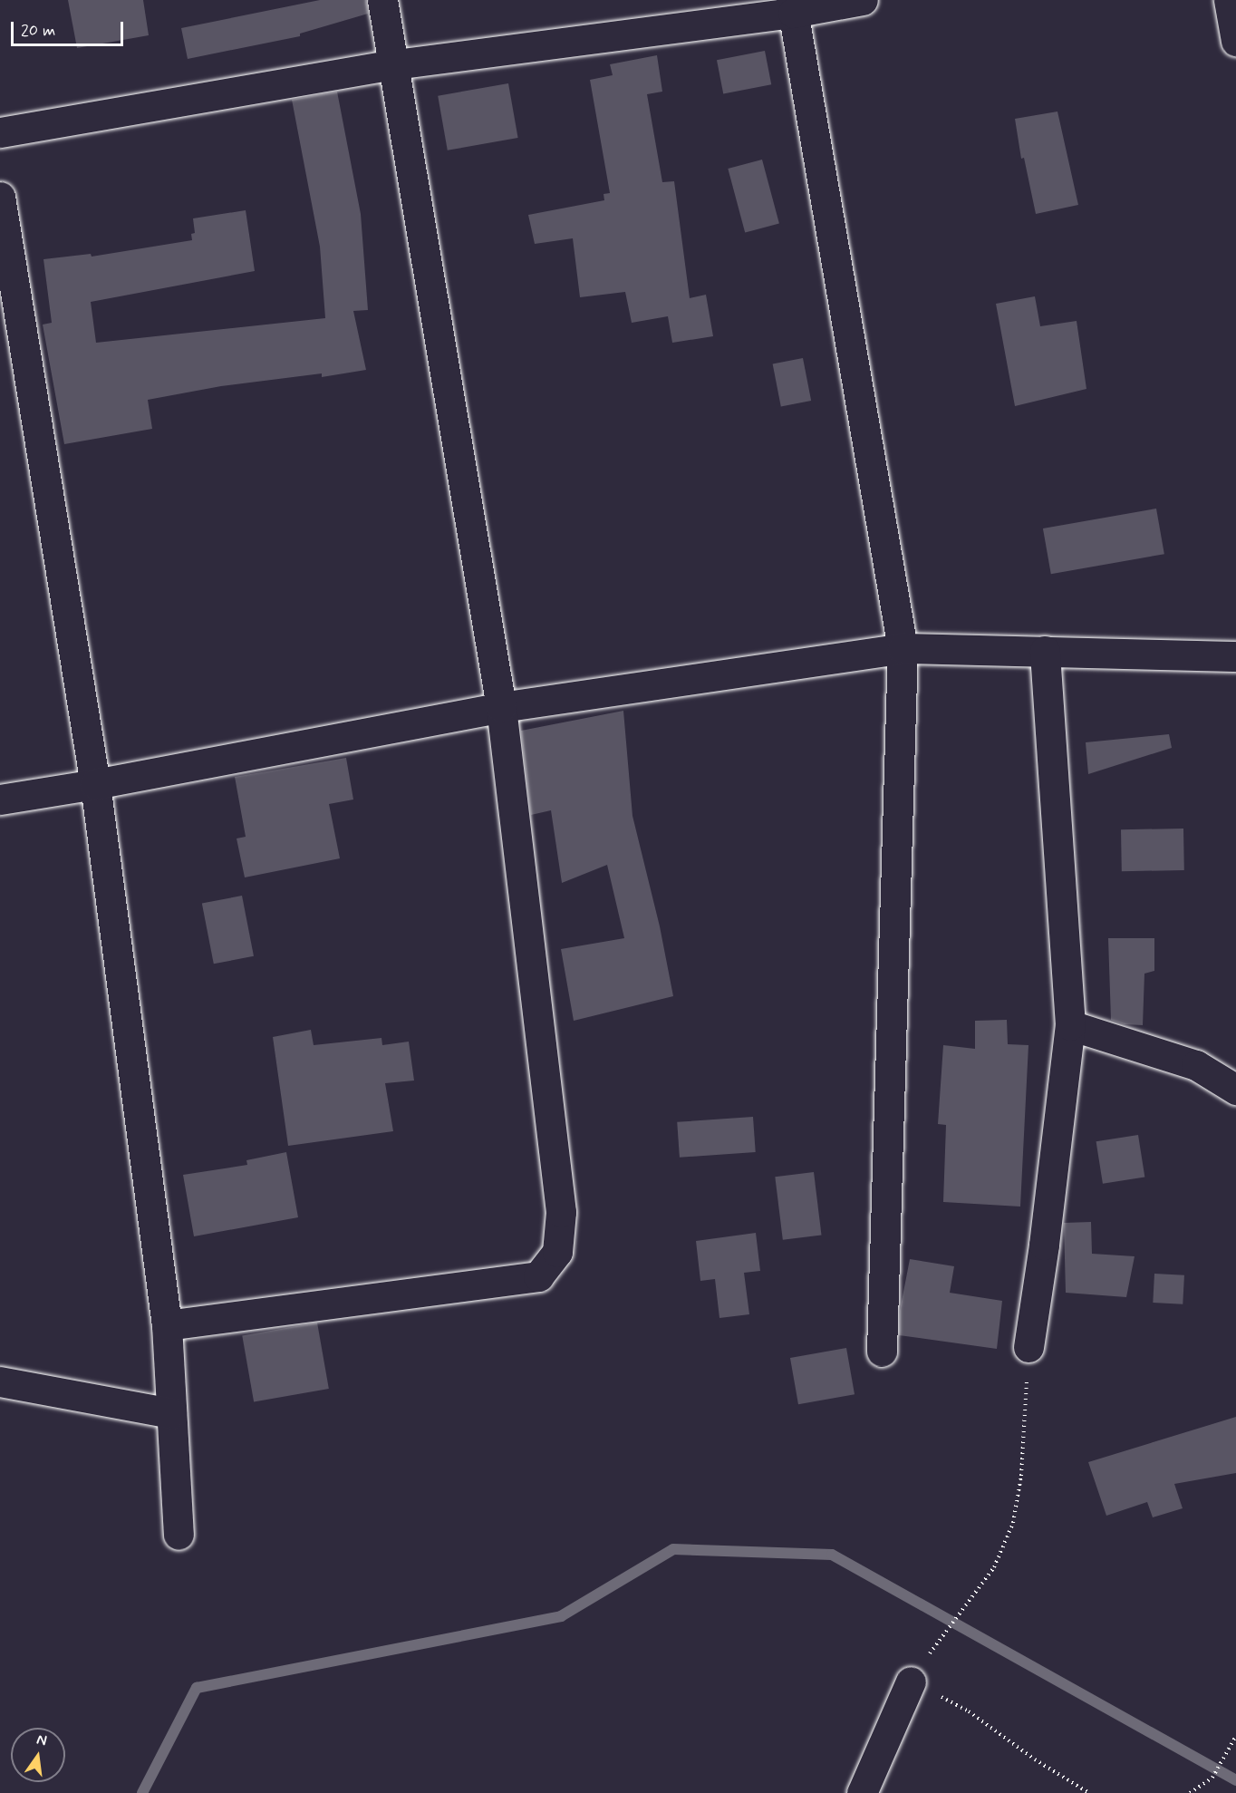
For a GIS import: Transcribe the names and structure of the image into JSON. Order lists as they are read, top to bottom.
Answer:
{
  "scale_bar": "20 m",
  "north": "top"
}
